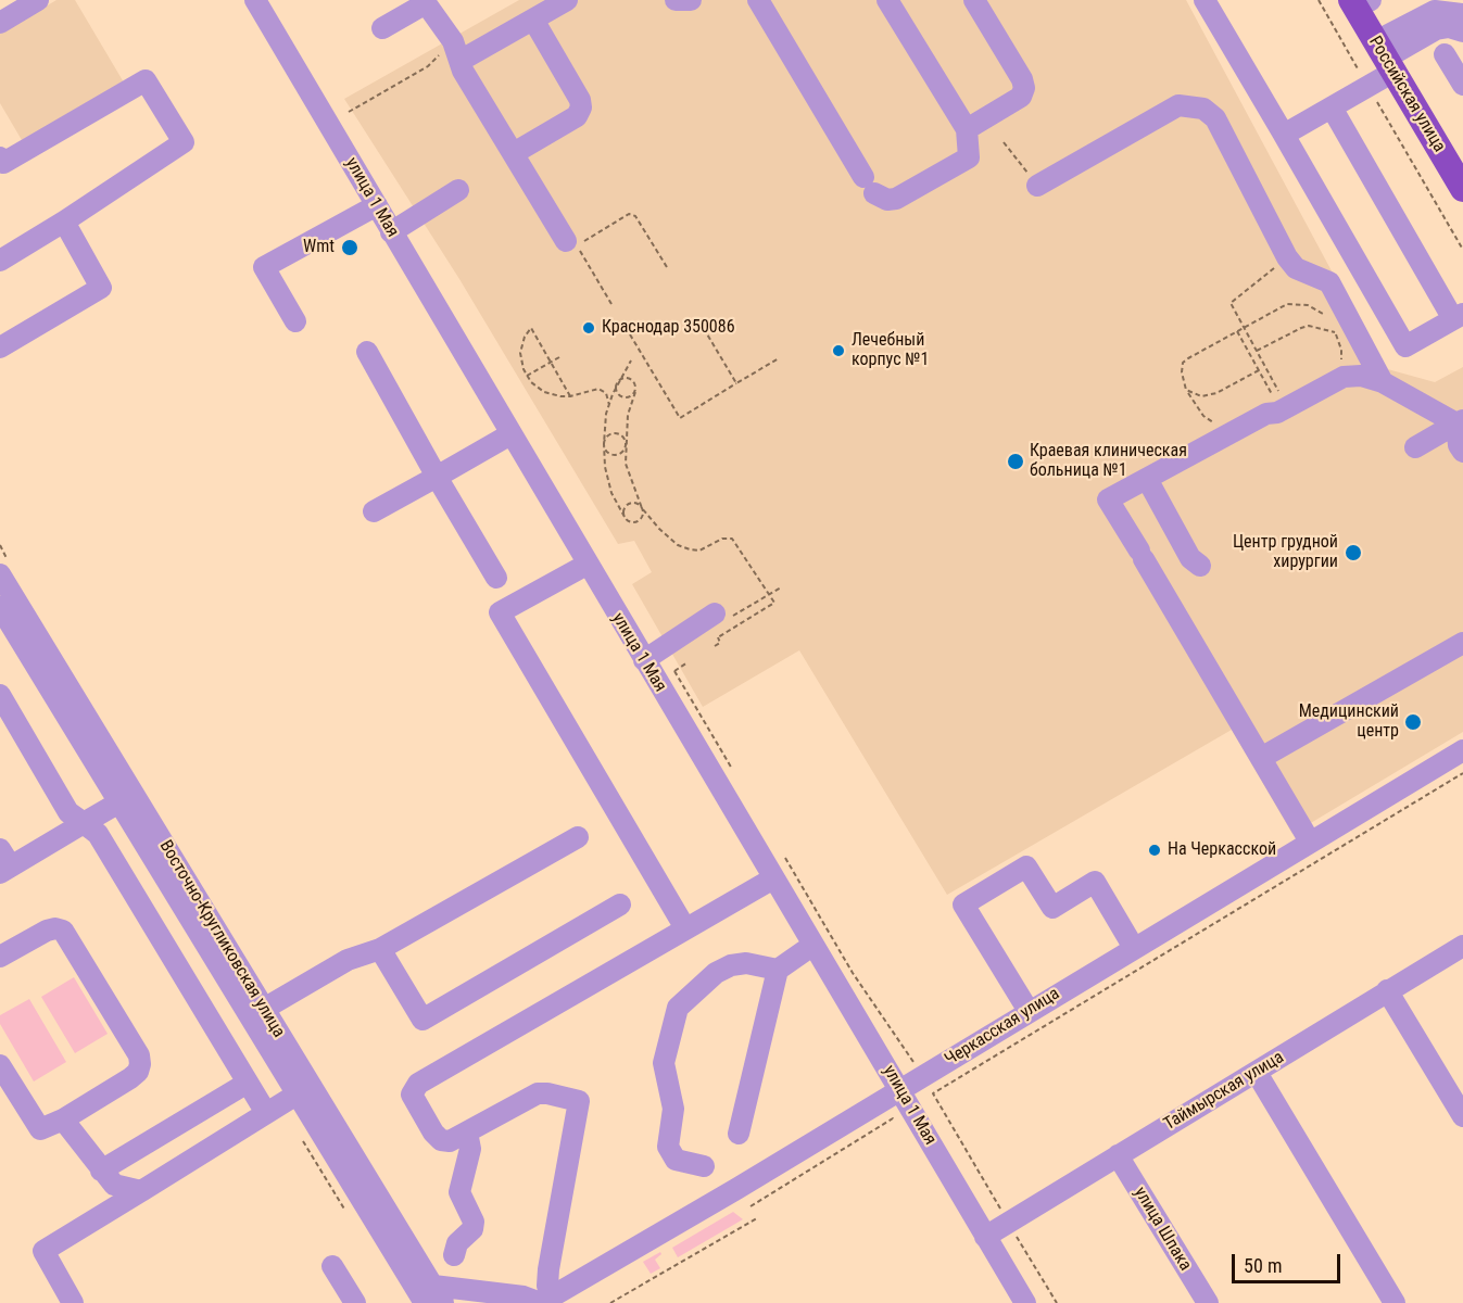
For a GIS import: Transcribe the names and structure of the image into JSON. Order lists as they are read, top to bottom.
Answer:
{
  "streets": {
    "main road": ["Российская улица"],
    "street": [
      "улица 1 Мая",
      "Восточно-Кругликовская улица",
      "Черкасская улица",
      "Таймырская улица",
      "улица Шпака"
    ]
  },
  "crossings": [
    ["улица 1 Мая", "Черкасская улица"],
    ["улица 1 Мая", "Таймырская улица"],
    ["Таймырская улица", "улица Шпака"]
  ],
  "places": [
    "Wmt",
    "Краснодар 350086",
    "Лечебный корпус №1",
    "Краевая клиническая больница №1",
    "Центр грудной хирургии",
    "Медицинский центр",
    "На Черкасской"
  ],
  "scale_bar": "50 m"
}
